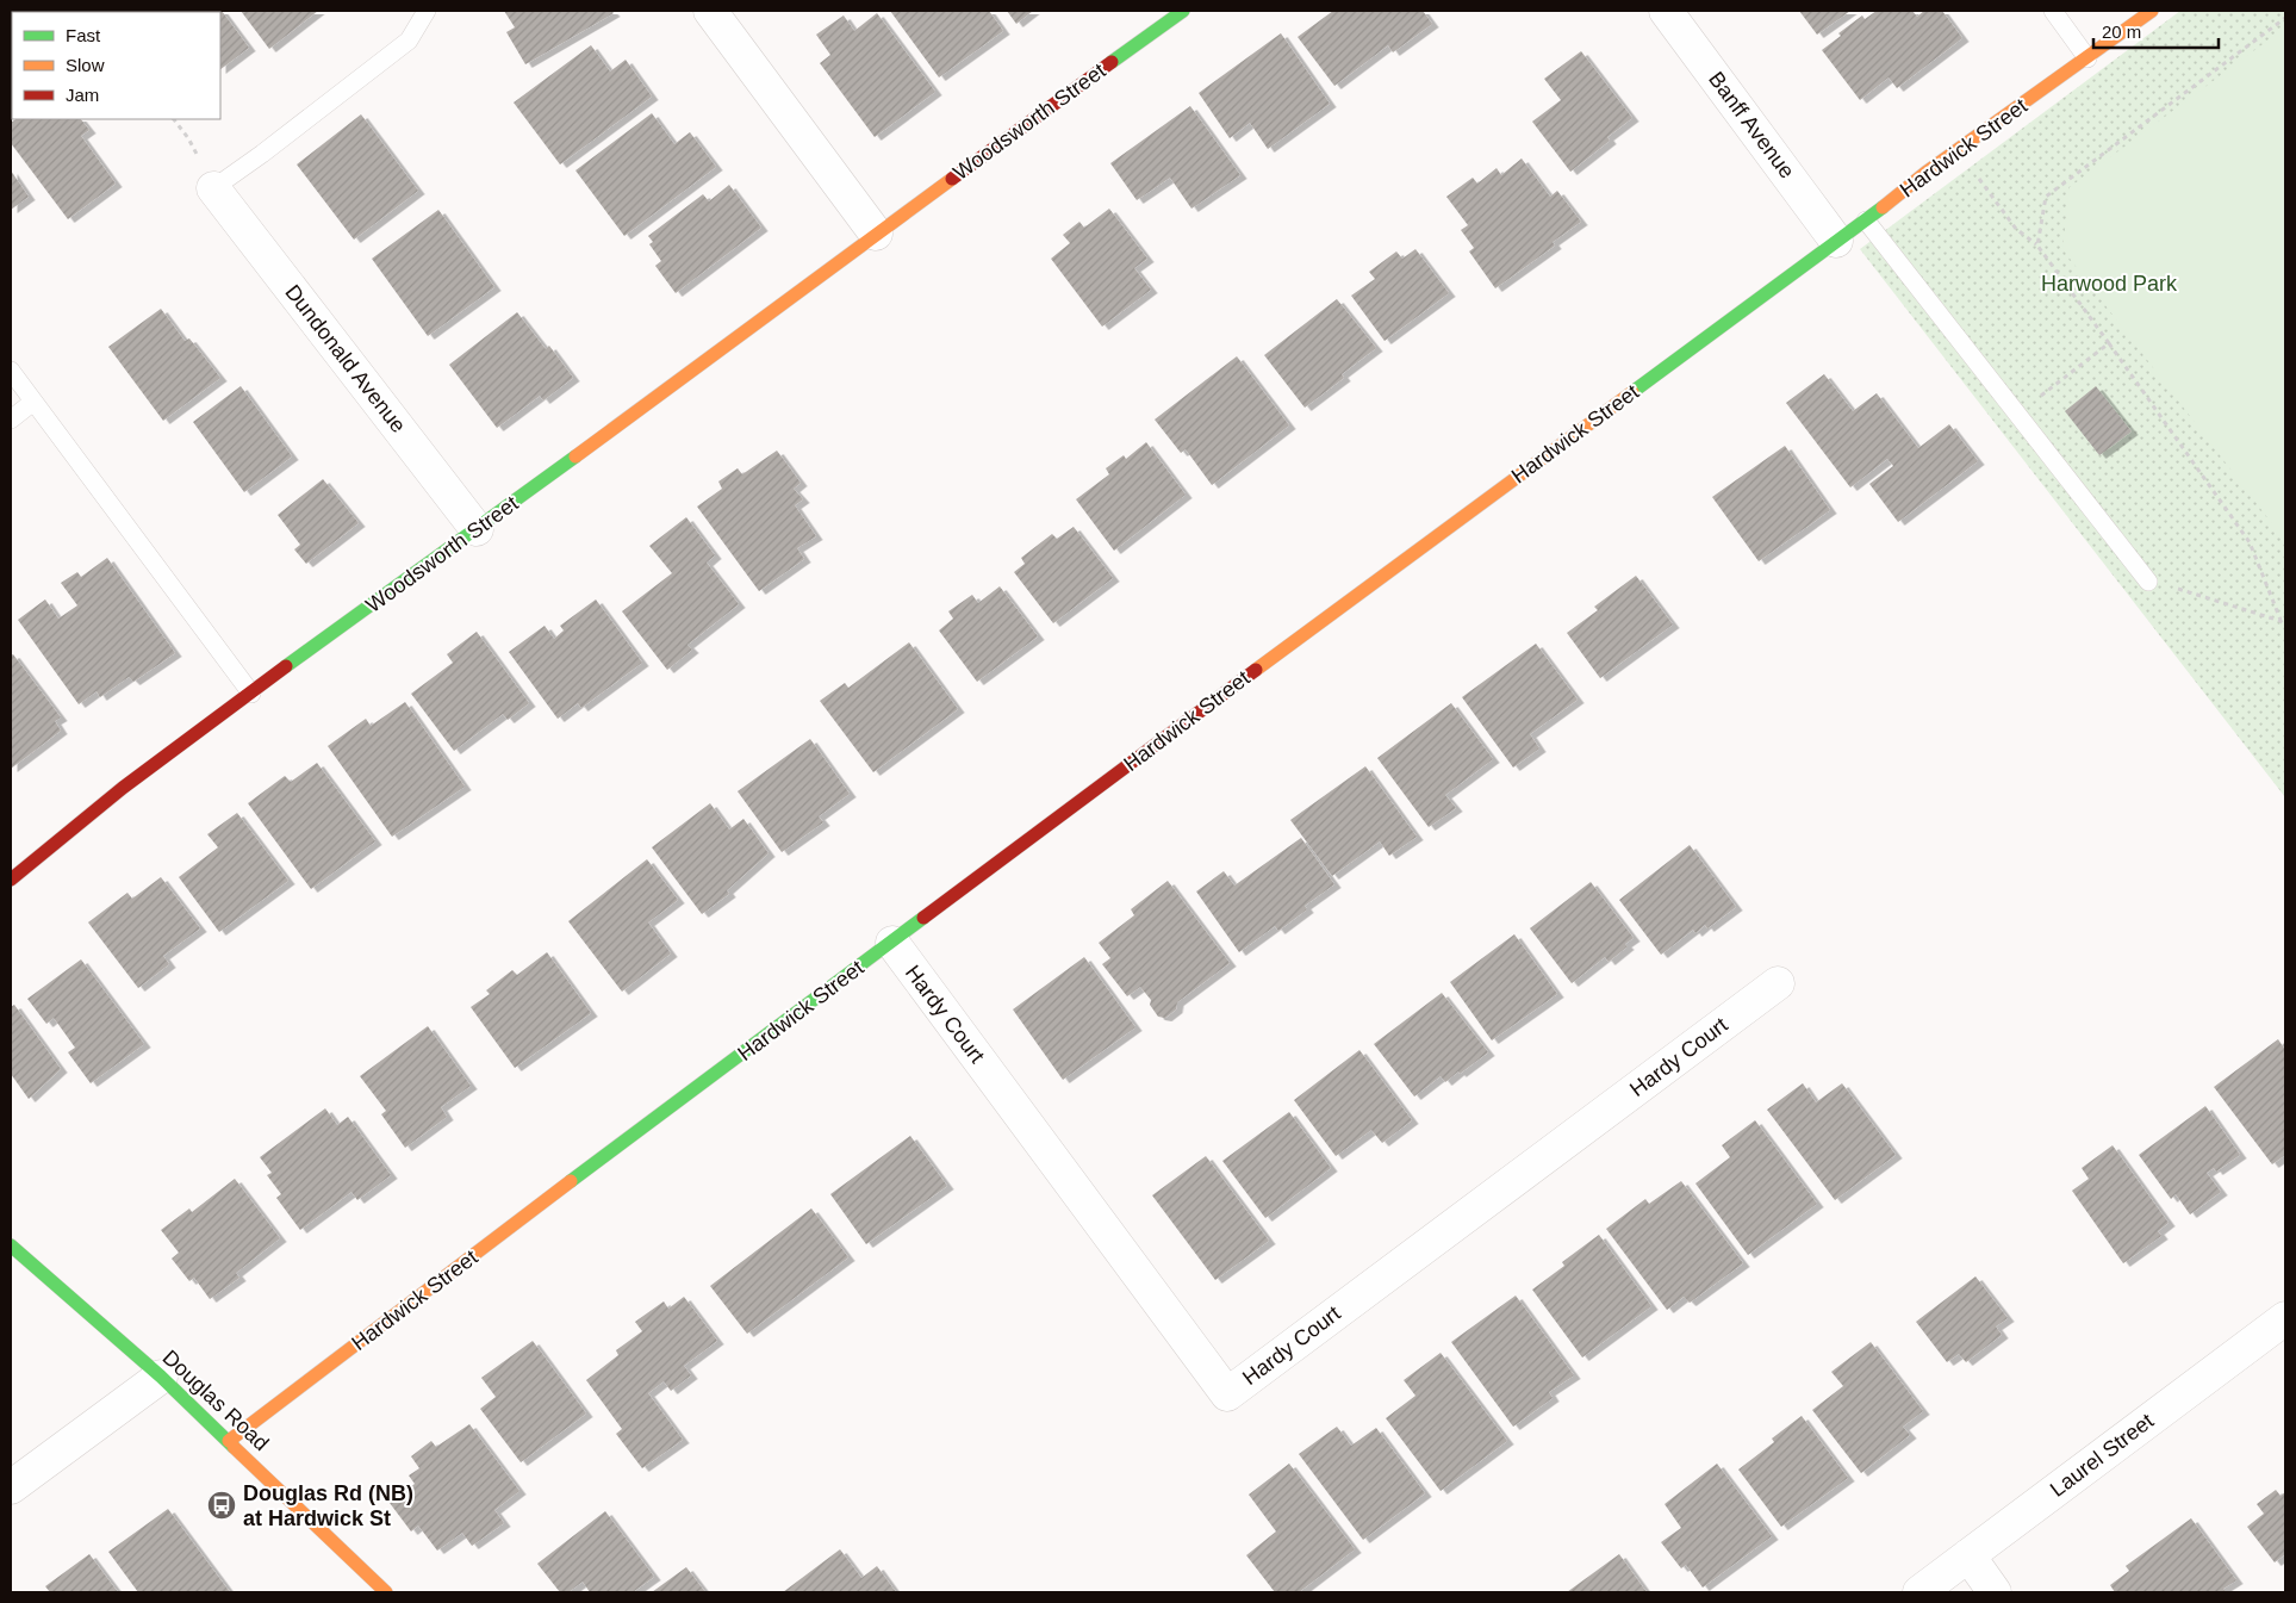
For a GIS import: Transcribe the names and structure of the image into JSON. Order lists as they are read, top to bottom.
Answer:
{
  "streets": {
    "street": [
      "Woodsworth Street",
      "Banff Avenue",
      "Hardwick Street",
      "Dundonald Avenue",
      "Hardy Court",
      "Douglas Road",
      "Laurel Street"
    ]
  },
  "crossings": [
    ["Woodsworth Street", "Dundonald Avenue"],
    ["Banff Avenue", "Hardwick Street"],
    ["Hardwick Street", "Hardy Court"],
    ["Hardwick Street", "Douglas Road"]
  ],
  "parks": ["Harwood Park"],
  "places": {
    "bus stop": ["Douglas Rd (NB) at Hardwick St"]
  },
  "legend": ["Fast", "Slow", "Jam"],
  "scale_bar": "20 m"
}
